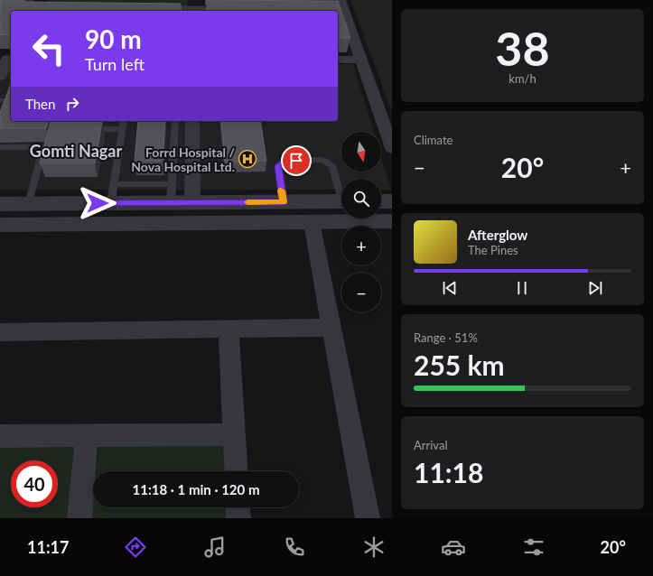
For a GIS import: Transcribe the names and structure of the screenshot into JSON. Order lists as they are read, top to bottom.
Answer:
{
  "districts": ["Gomti Nagar"],
  "places": {
    "hospital": ["Forrd Hospital / Nova Hospital Ltd."]
  },
  "north": "bottom",
  "page": {
    "tile": [
      ["38", "km/h"],
      "Climate",
      ["Range · 51%", "255 km"],
      ["Arrival", "11:18"]
    ],
    "turn": ["90 m", "Turn left"],
    "then": "Then",
    "map_buttons": ["+", "−"],
    "heat": ["−", "20°", "+"],
    "song": ["Afterglow", "The Pines"],
    "limit": "40",
    "trip": "11:18 · 1 min · 120 m",
    "tabs": ["11:17", "20°"]
  }
}
